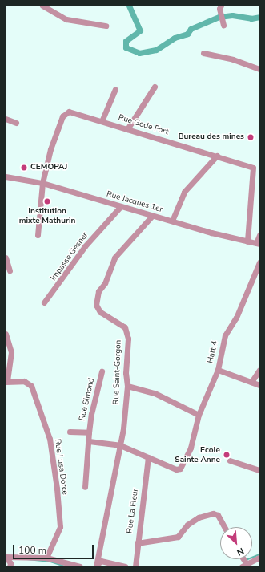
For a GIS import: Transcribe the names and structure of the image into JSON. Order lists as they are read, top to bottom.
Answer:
{
  "streets": {
    "street": [
      "Rue Gode Fort",
      "Rue Jacques 1er",
      "Impasse Gesner",
      "Hatt 4",
      "Rue Saint-Gorgon",
      "Rue Simond",
      "Rue Lusa Dorce",
      "Rue La Fleur"
    ]
  },
  "crossings": [
    ["Rue Gode Fort", "Rue Jacques 1er"],
    ["Rue Jacques 1er", "Impasse Gesner"],
    ["Rue Jacques 1er", "Rue Saint-Gorgon"],
    ["Hatt 4", "Rue La Fleur"]
  ],
  "places": [
    "Bureau des mines",
    "CEMOPAJ",
    "Institution mixte Mathurin",
    "Ecole Sainte Anne"
  ],
  "scale_bar": "100 m",
  "north": "bottom right"
}
